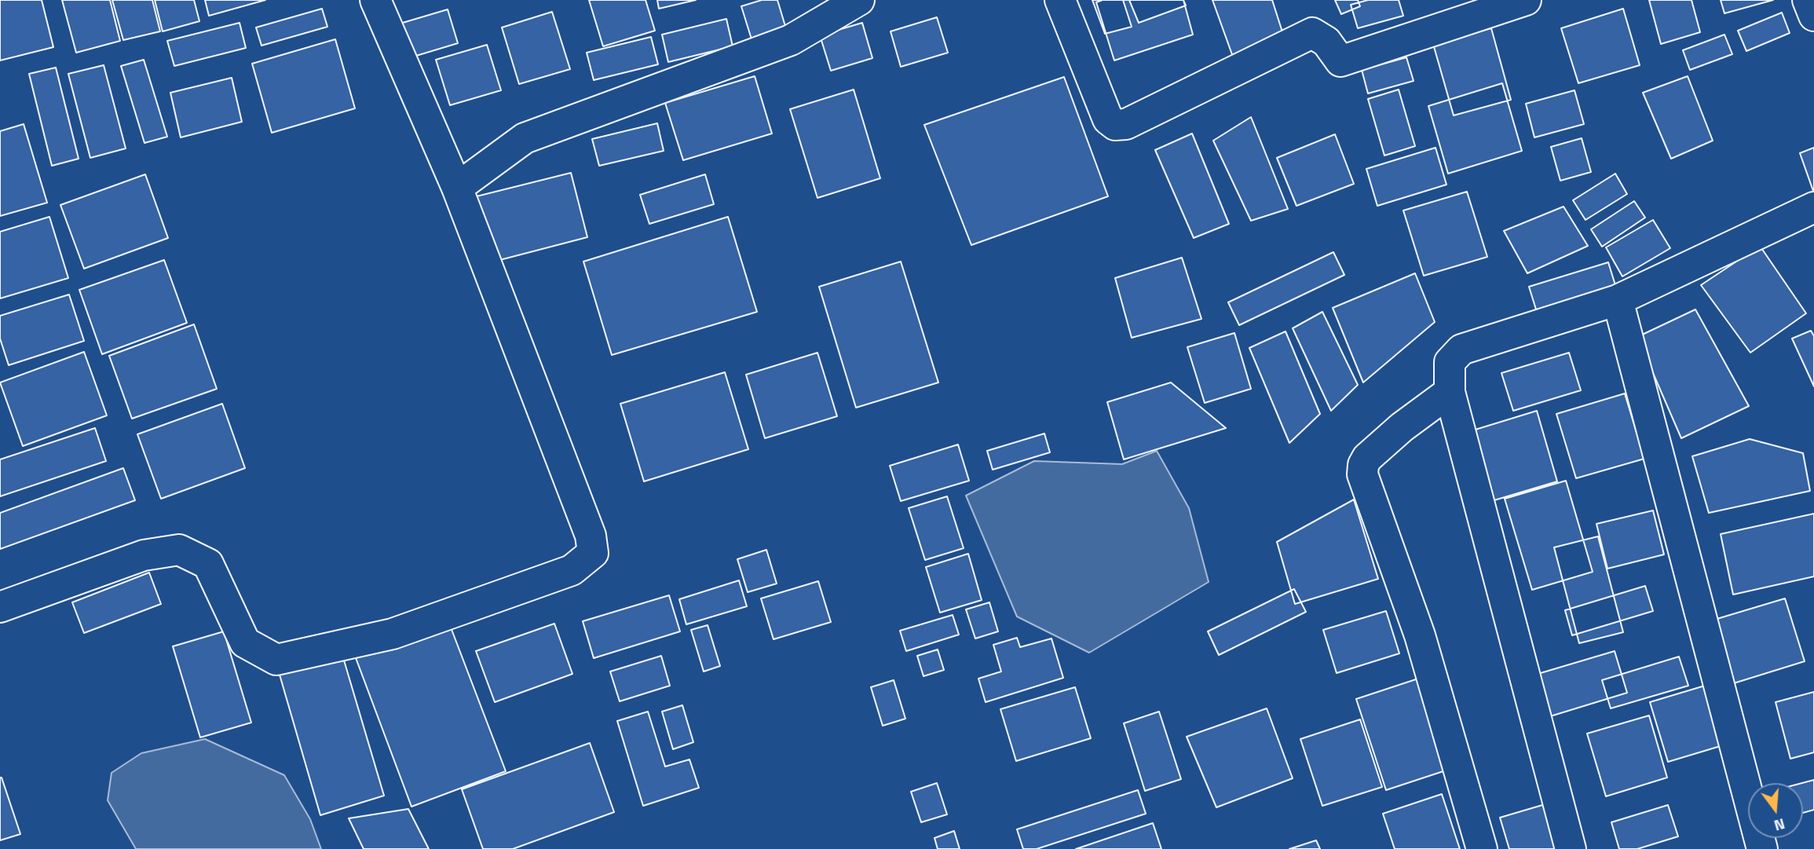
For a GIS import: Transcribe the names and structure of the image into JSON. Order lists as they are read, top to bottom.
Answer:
{
  "north": "bottom"
}
